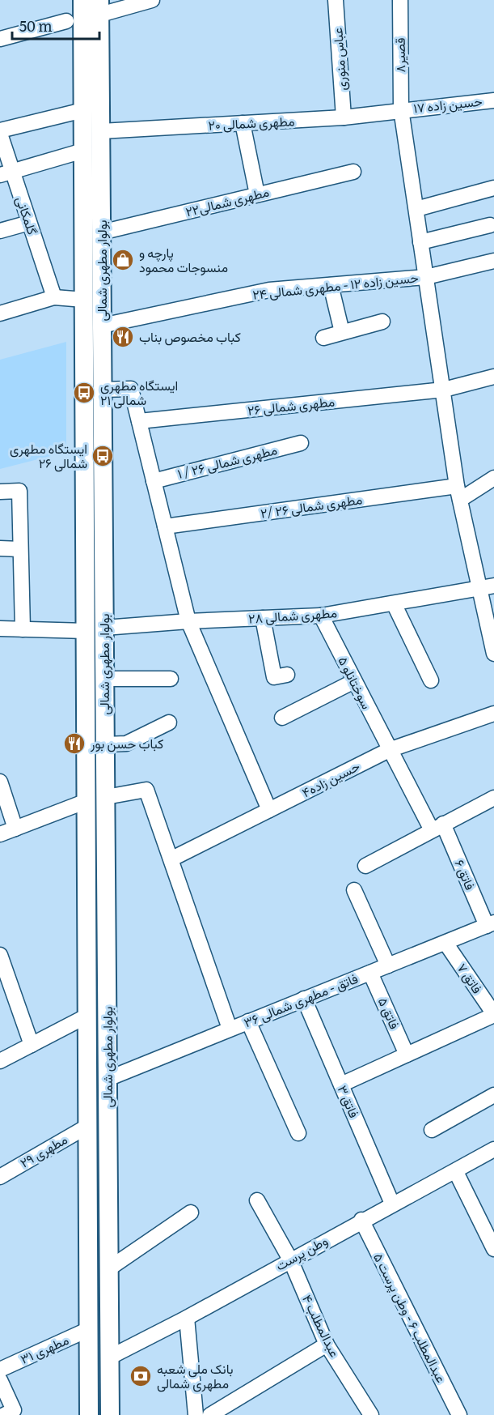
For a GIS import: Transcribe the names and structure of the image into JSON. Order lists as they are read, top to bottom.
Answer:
{
  "streets": {
    "main road": ["بولوار مطهری شمالی"],
    "street": [
      "قصیر۸",
      "عباس منوری",
      "حسین زاده ۱۷",
      "مطهری شمالی ۲۰",
      "مطهری شمالی۲۲",
      "گلمکانی",
      "حسین زاده ۱۲ - مطهری شمالی ۲۴",
      "مطهری شمالی ۲۶",
      "مطهری شمالی ۲۶ / ۱",
      "مطهری شمالی ۲۶ /۲",
      "مطهری شمالی ۲۸",
      "سوختانلو ۵",
      "حسین زاده۴",
      "فاتق ۶",
      "فاتق ۷",
      "فاتق - مطهری شمالی ۳۶",
      "فاتق ۵",
      "فاتق ۳",
      "مطهری ۲۹",
      "وطن پرست",
      "عبدالمطلب ۶ - وطن پرست ۵",
      "عبدالمطلب ۴",
      "مطهری ۳۱"
    ]
  },
  "crossings": [
    ["قصیر۸", "حسین زاده ۱۷"],
    ["قصیر۸", "مطهری شمالی ۲۰"],
    ["قصیر۸", "حسین زاده ۱۲ - مطهری شمالی ۲۴"],
    ["قصیر۸", "مطهری شمالی ۲۶"],
    ["قصیر۸", "مطهری شمالی ۲۶ /۲"],
    ["قصیر۸", "مطهری شمالی ۲۸"],
    ["عباس منوری", "مطهری شمالی ۲۰"],
    ["حسین زاده ۱۷", "مطهری شمالی ۲۰"],
    ["مطهری شمالی ۲۰", "بولوار مطهری شمالی"],
    ["مطهری شمالی۲۲", "بولوار مطهری شمالی"],
    ["بولوار مطهری شمالی", "حسین زاده ۱۲ - مطهری شمالی ۲۴"],
    ["بولوار مطهری شمالی", "مطهری شمالی ۲۸"],
    ["بولوار مطهری شمالی", "فاتق - مطهری شمالی ۳۶"],
    ["بولوار مطهری شمالی", "مطهری ۲۹"],
    ["بولوار مطهری شمالی", "وطن پرست"],
    ["بولوار مطهری شمالی", "مطهری ۳۱"],
    ["مطهری شمالی ۲۸", "سوختانلو ۵"],
    ["سوختانلو ۵", "حسین زاده۴"],
    ["سوختانلو ۵", "فاتق ۶"],
    ["فاتق ۶", "فاتق - مطهری شمالی ۳۶"],
    ["فاتق ۷", "فاتق - مطهری شمالی ۳۶"],
    ["فاتق - مطهری شمالی ۳۶", "فاتق ۵"],
    ["فاتق - مطهری شمالی ۳۶", "فاتق ۳"],
    ["فاتق ۳", "وطن پرست"],
    ["وطن پرست", "عبدالمطلب ۶ - وطن پرست ۵"],
    ["وطن پرست", "عبدالمطلب ۴"]
  ],
  "places": {
    "shop": ["پارچه و منسوجات محمود"],
    "restaurant": ["كباب مخصوص بناب", "كباب حسن بور"],
    "bus stop": ["ایستگاه مطهری شمالی ۲۱", "ایستگاه مطهری شمالی ۲۶"],
    "bank": ["بانک ملی شعبه مطهری شمالی"]
  },
  "scale_bar": "50 m"
}
